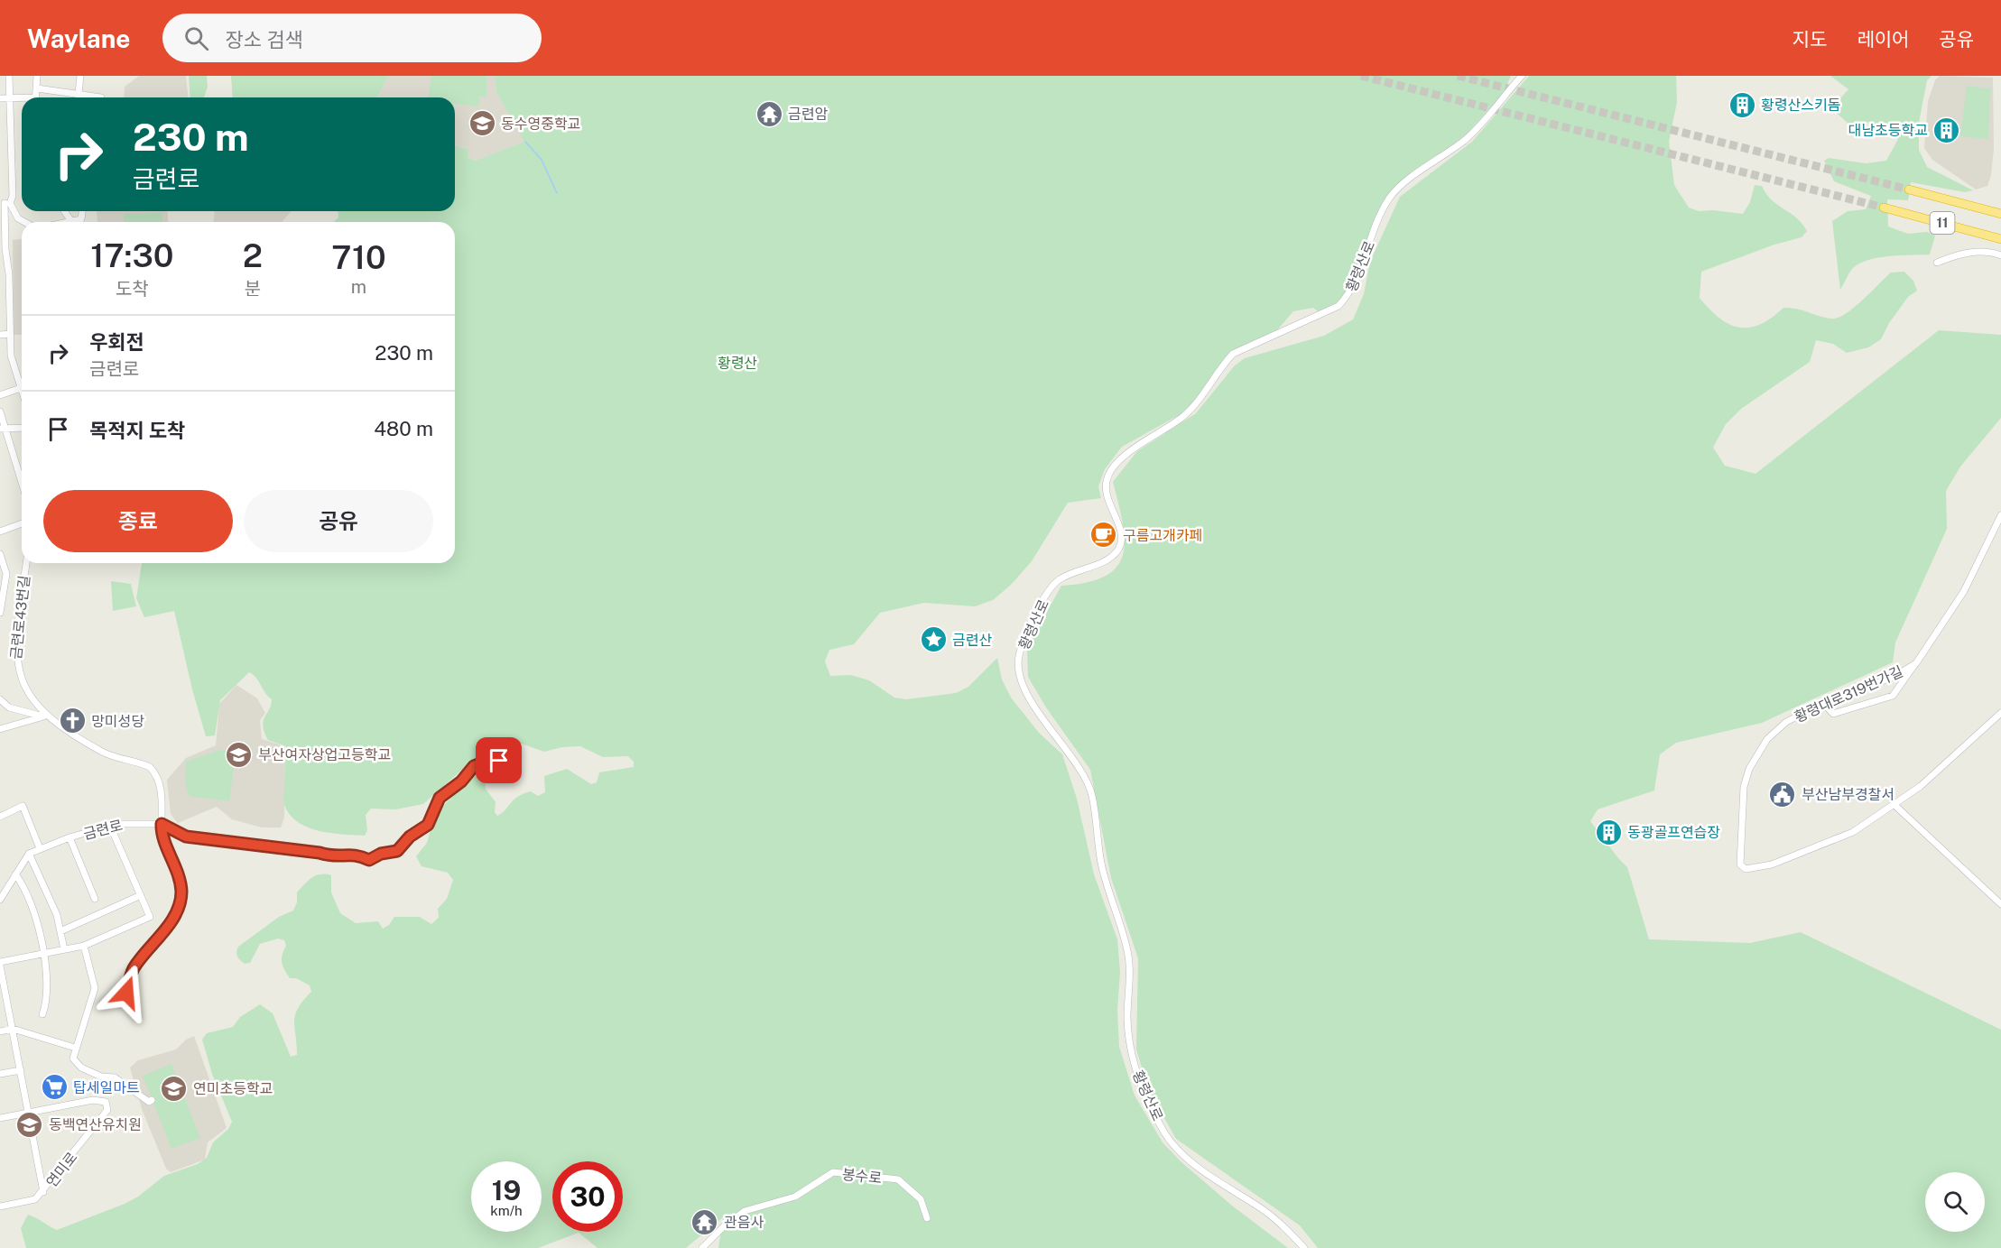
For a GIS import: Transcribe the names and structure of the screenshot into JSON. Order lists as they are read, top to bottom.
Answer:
{
  "streets": {
    "highway": ["11"],
    "street": [
      "황령산로",
      "금련로43번길",
      "황령대로319번가길",
      "금련로",
      "연미로",
      "봉수로"
    ]
  },
  "crossings": [
    ["금련로43번길", "금련로"]
  ],
  "parks": ["황령산"],
  "places": {
    "building": ["황령산스키돔", "대남초등학교", "동광골프연습장"],
    "temple": ["금련암", "관음사"],
    "school or university": [
      "동수영중학교",
      "부산여자상업고등학교",
      "연미초등학교",
      "동백연산유치원"
    ],
    "cafe": ["구름고개카페"],
    "place": ["금련산"],
    "church": ["망미성당"],
    "public building": ["부산남부경찰서"],
    "supermarket": ["탑세일마트"]
  },
  "page": {
    "header": "Waylane",
    "search": "장소 검색",
    "nav": ["지도", "레이어", "공유"],
    "turn": ["230 m", "금련로"],
    "eta": [
      "17:30",
      "도착",
      "2",
      "분",
      "710",
      "m"
    ],
    "list": [
      {
        "name": "우회전",
        "note": "금련로",
        "value": "230 m"
      },
      {
        "name": "목적지 도착",
        "value": "480 m"
      }
    ],
    "buttons": ["종료", "공유"],
    "speed": "19 km/h",
    "limit": "30"
  }
}
